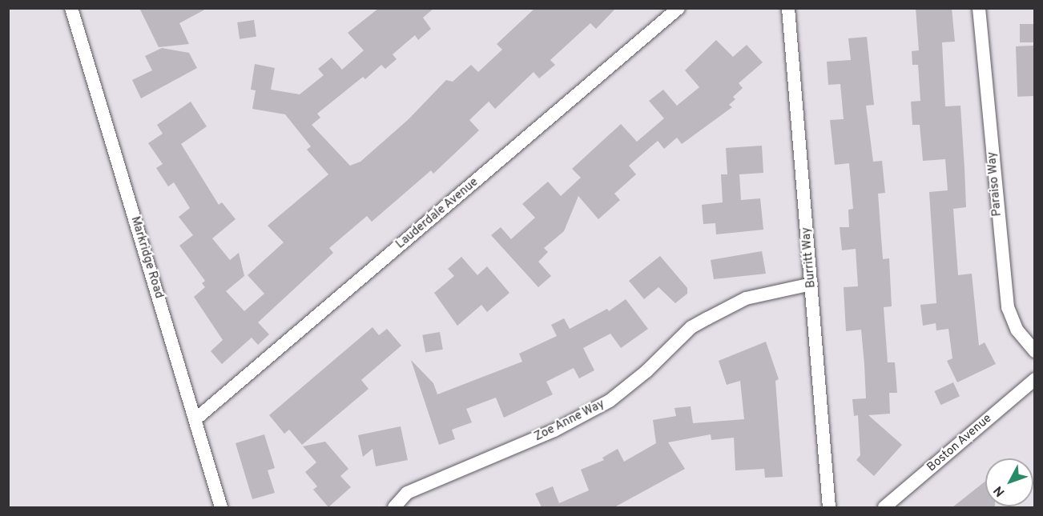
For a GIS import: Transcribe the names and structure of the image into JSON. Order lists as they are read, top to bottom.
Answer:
{
  "streets": {
    "street": [
      "Paraiso Way",
      "Lauderdale Avenue",
      "Markridge Road",
      "Burritt Way",
      "Zoe Anne Way",
      "Boston Avenue"
    ]
  },
  "crossings": [
    ["Lauderdale Avenue", "Markridge Road"],
    ["Burritt Way", "Zoe Anne Way"]
  ],
  "north": "bottom left"
}
